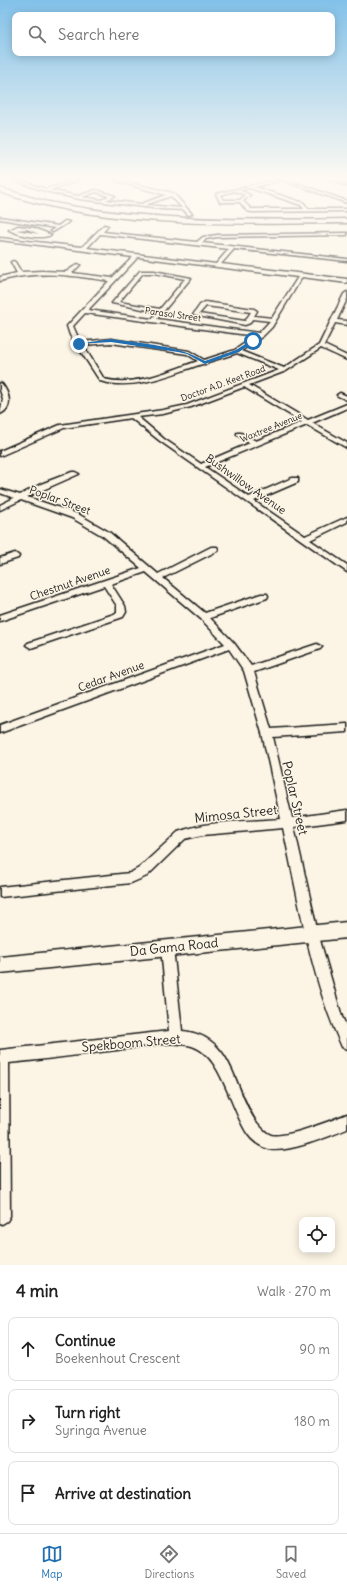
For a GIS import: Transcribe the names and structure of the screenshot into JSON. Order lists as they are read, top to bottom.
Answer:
{
  "streets": {
    "street": [
      "Parasol Street",
      "Doctor A.D. Keet Road",
      "Waxtree Avenue",
      "Bushwillow Avenue",
      "Poplar Street",
      "Chestnut Avenue",
      "Cedar Avenue",
      "Mimosa Street",
      "Da Gama Road",
      "Spekboom Street"
    ]
  },
  "crossings": [
    ["Doctor A.D. Keet Road", "Bushwillow Avenue"],
    ["Waxtree Avenue", "Bushwillow Avenue"],
    ["Poplar Street", "Chestnut Avenue"],
    ["Poplar Street", "Cedar Avenue"],
    ["Poplar Street", "Mimosa Street"],
    ["Poplar Street", "Da Gama Road"]
  ],
  "page": {
    "search": "Search here",
    "heading": ["4 min", "Walk · 270 m"],
    "list": [
      ["Continue", "Boekenhout Crescent", "90 m"],
      ["Turn right", "Syringa Avenue", "180 m"],
      "Arrive at destination"
    ],
    "nav": ["Map", "Directions", "Saved"]
  }
}
